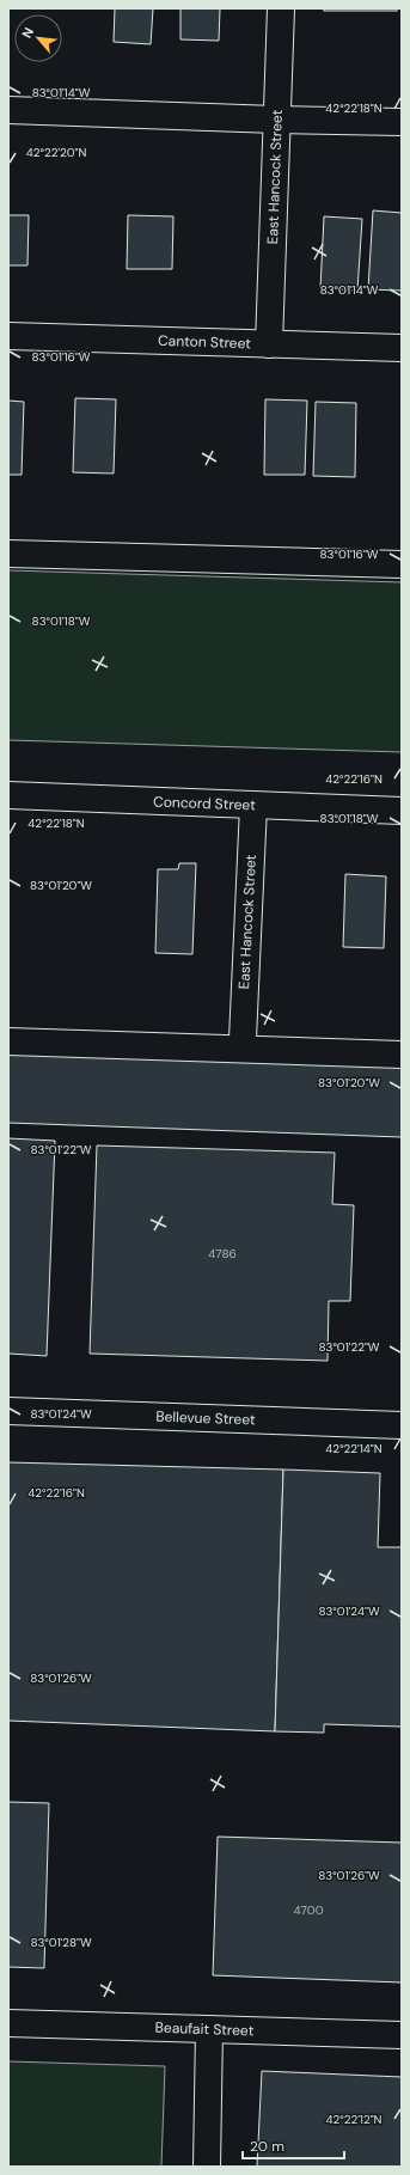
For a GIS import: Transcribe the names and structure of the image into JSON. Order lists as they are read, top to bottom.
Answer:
{
  "streets": {
    "street": [
      "East Hancock Street",
      "Canton Street",
      "Concord Street",
      "Bellevue Street",
      "Beaufait Street"
    ]
  },
  "crossings": [
    ["East Hancock Street", "Canton Street"],
    ["East Hancock Street", "Concord Street"]
  ],
  "house_numbers": ["4786", "4700"],
  "scale_bar": "20 m",
  "north": "top left",
  "coordinates": [
    "83°01'14\"W",
    "42°22'18\"N",
    "42°22'20\"N",
    "83°01'16\"W",
    "83°01'18\"W",
    "42°22'16\"N",
    "83°01'20\"W",
    "83°01'22\"W",
    "83°01'24\"W",
    "42°22'14\"N",
    "83°01'26\"W",
    "83°01'28\"W",
    "42°22'12\"N"
  ]
}
